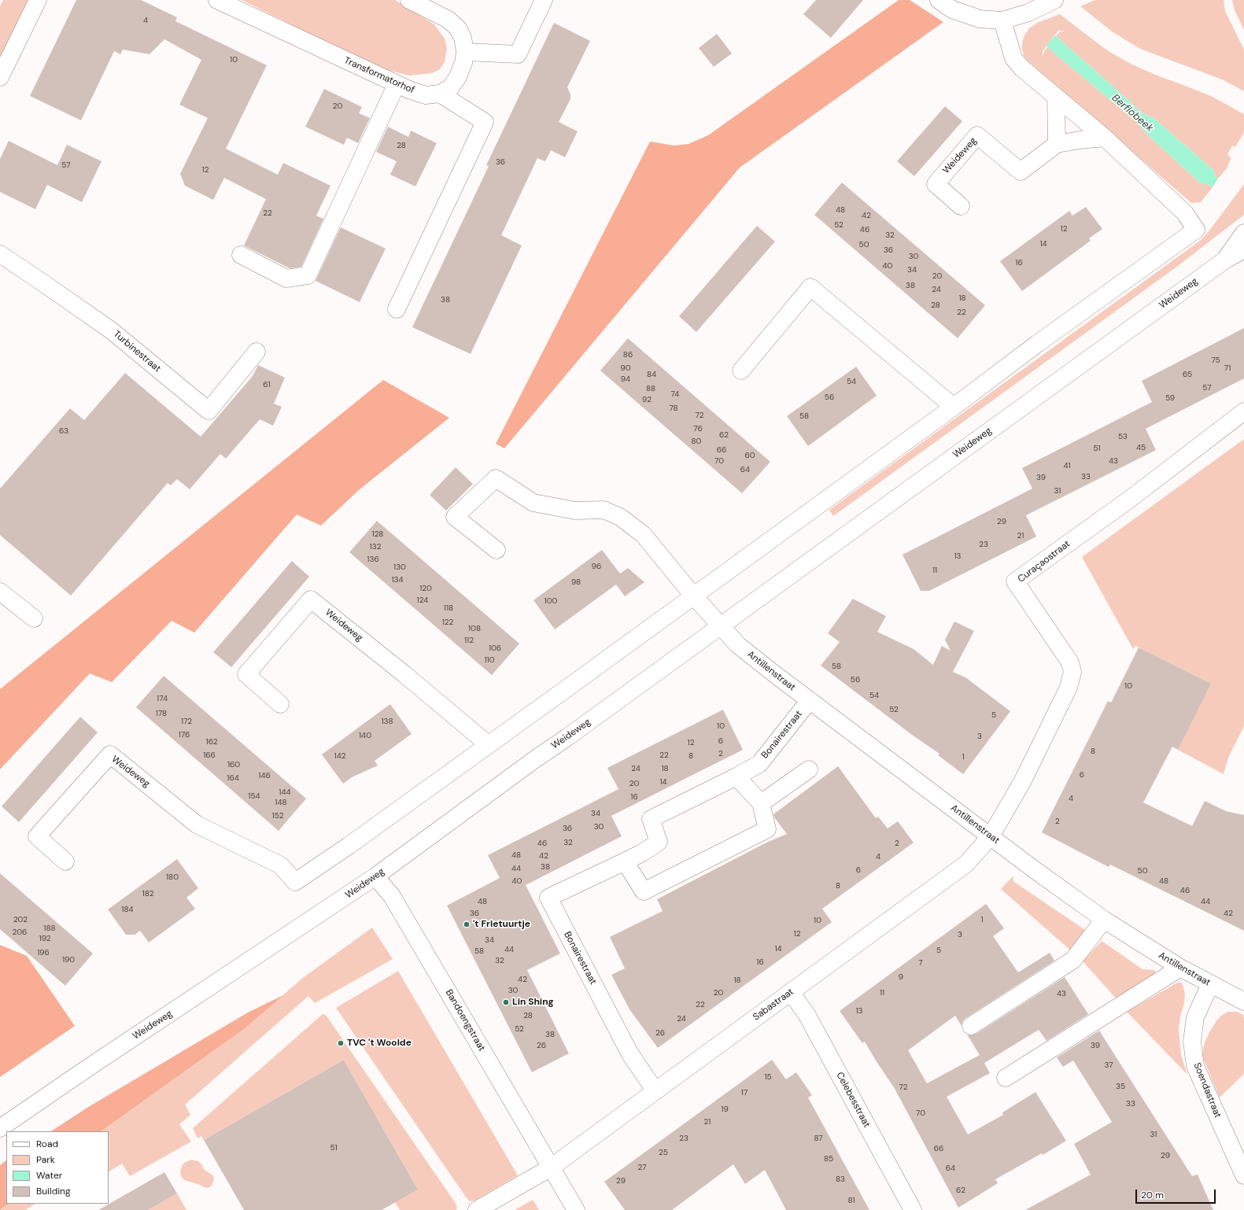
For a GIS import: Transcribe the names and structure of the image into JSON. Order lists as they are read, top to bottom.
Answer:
{
  "streets": {
    "street": [
      "Transformatorhof",
      "Weideweg",
      "Turbinestraat",
      "Curaçaostraat",
      "Antillenstraat",
      "Bonairestraat",
      "Sabastraat",
      "Bandoengstraat",
      "Soendastraat",
      "Celebesstraat"
    ]
  },
  "crossings": [
    ["Weideweg", "Antillenstraat"],
    ["Weideweg", "Bandoengstraat"],
    ["Curaçaostraat", "Antillenstraat"],
    ["Curaçaostraat", "Sabastraat"],
    ["Antillenstraat", "Bonairestraat"],
    ["Antillenstraat", "Sabastraat"],
    ["Antillenstraat", "Soendastraat"],
    ["Bonairestraat", "Sabastraat"],
    ["Sabastraat", "Bandoengstraat"],
    ["Sabastraat", "Celebesstraat"]
  ],
  "water": ["Berflobeek"],
  "places": ["'t Frietuurtje", "Lin Shing", "TVC 't Woolde"],
  "house_numbers": [
    "4",
    "10",
    "20",
    "28",
    "36",
    "57",
    "12",
    "48",
    "22",
    "42",
    "52",
    "12",
    "46",
    "32",
    "14",
    "50",
    "36",
    "30",
    "16",
    "40",
    "34",
    "20",
    "38",
    "24",
    "18",
    "38",
    "28",
    "22",
    "86",
    "75",
    "90",
    "71",
    "84",
    "65",
    "94",
    "54",
    "61",
    "57",
    "88",
    "74",
    "56",
    "59",
    "92",
    "78",
    "72",
    "58",
    "76",
    "63",
    "62",
    "53",
    "80",
    "45",
    "51",
    "66",
    "60",
    "70",
    "43",
    "41",
    "64",
    "33",
    "39",
    "31",
    "29",
    "128",
    "21",
    "23",
    "132",
    "13",
    "136",
    "96",
    "130",
    "11",
    "134",
    "98",
    "120",
    "124",
    "100",
    "118",
    "122",
    "108",
    "112",
    "106",
    "110",
    "58",
    "56",
    "10",
    "54",
    "174",
    "52",
    "178",
    "5",
    "172",
    "138",
    "10",
    "176",
    "140",
    "3",
    "6",
    "162",
    "12",
    "8",
    "2",
    "166",
    "22",
    "142",
    "8",
    "1",
    "160",
    "24",
    "18",
    "6",
    "146",
    "164",
    "14",
    "20",
    "144",
    "154",
    "16",
    "4",
    "148",
    "34",
    "152",
    "2",
    "30",
    "36",
    "32",
    "46",
    "2",
    "48",
    "42",
    "4",
    "38",
    "44",
    "6",
    "50",
    "180",
    "40",
    "48",
    "8",
    "46",
    "182",
    "48",
    "44",
    "184",
    "36",
    "42",
    "202",
    "1",
    "10",
    "188",
    "206",
    "12",
    "3",
    "192",
    "34",
    "14",
    "44",
    "5",
    "58",
    "196",
    "190",
    "32",
    "16",
    "7",
    "9",
    "42",
    "18",
    "30",
    "20",
    "11",
    "43",
    "22",
    "13",
    "28",
    "24",
    "52",
    "26",
    "38",
    "26",
    "39",
    "37",
    "15",
    "35",
    "72",
    "17",
    "33",
    "19",
    "70",
    "21",
    "31",
    "23",
    "87",
    "51",
    "66",
    "25",
    "29",
    "85",
    "27",
    "64",
    "83",
    "29",
    "62",
    "81"
  ],
  "legend": [
    "Road",
    "Park",
    "Water",
    "Building"
  ],
  "scale_bar": "20 m"
}
